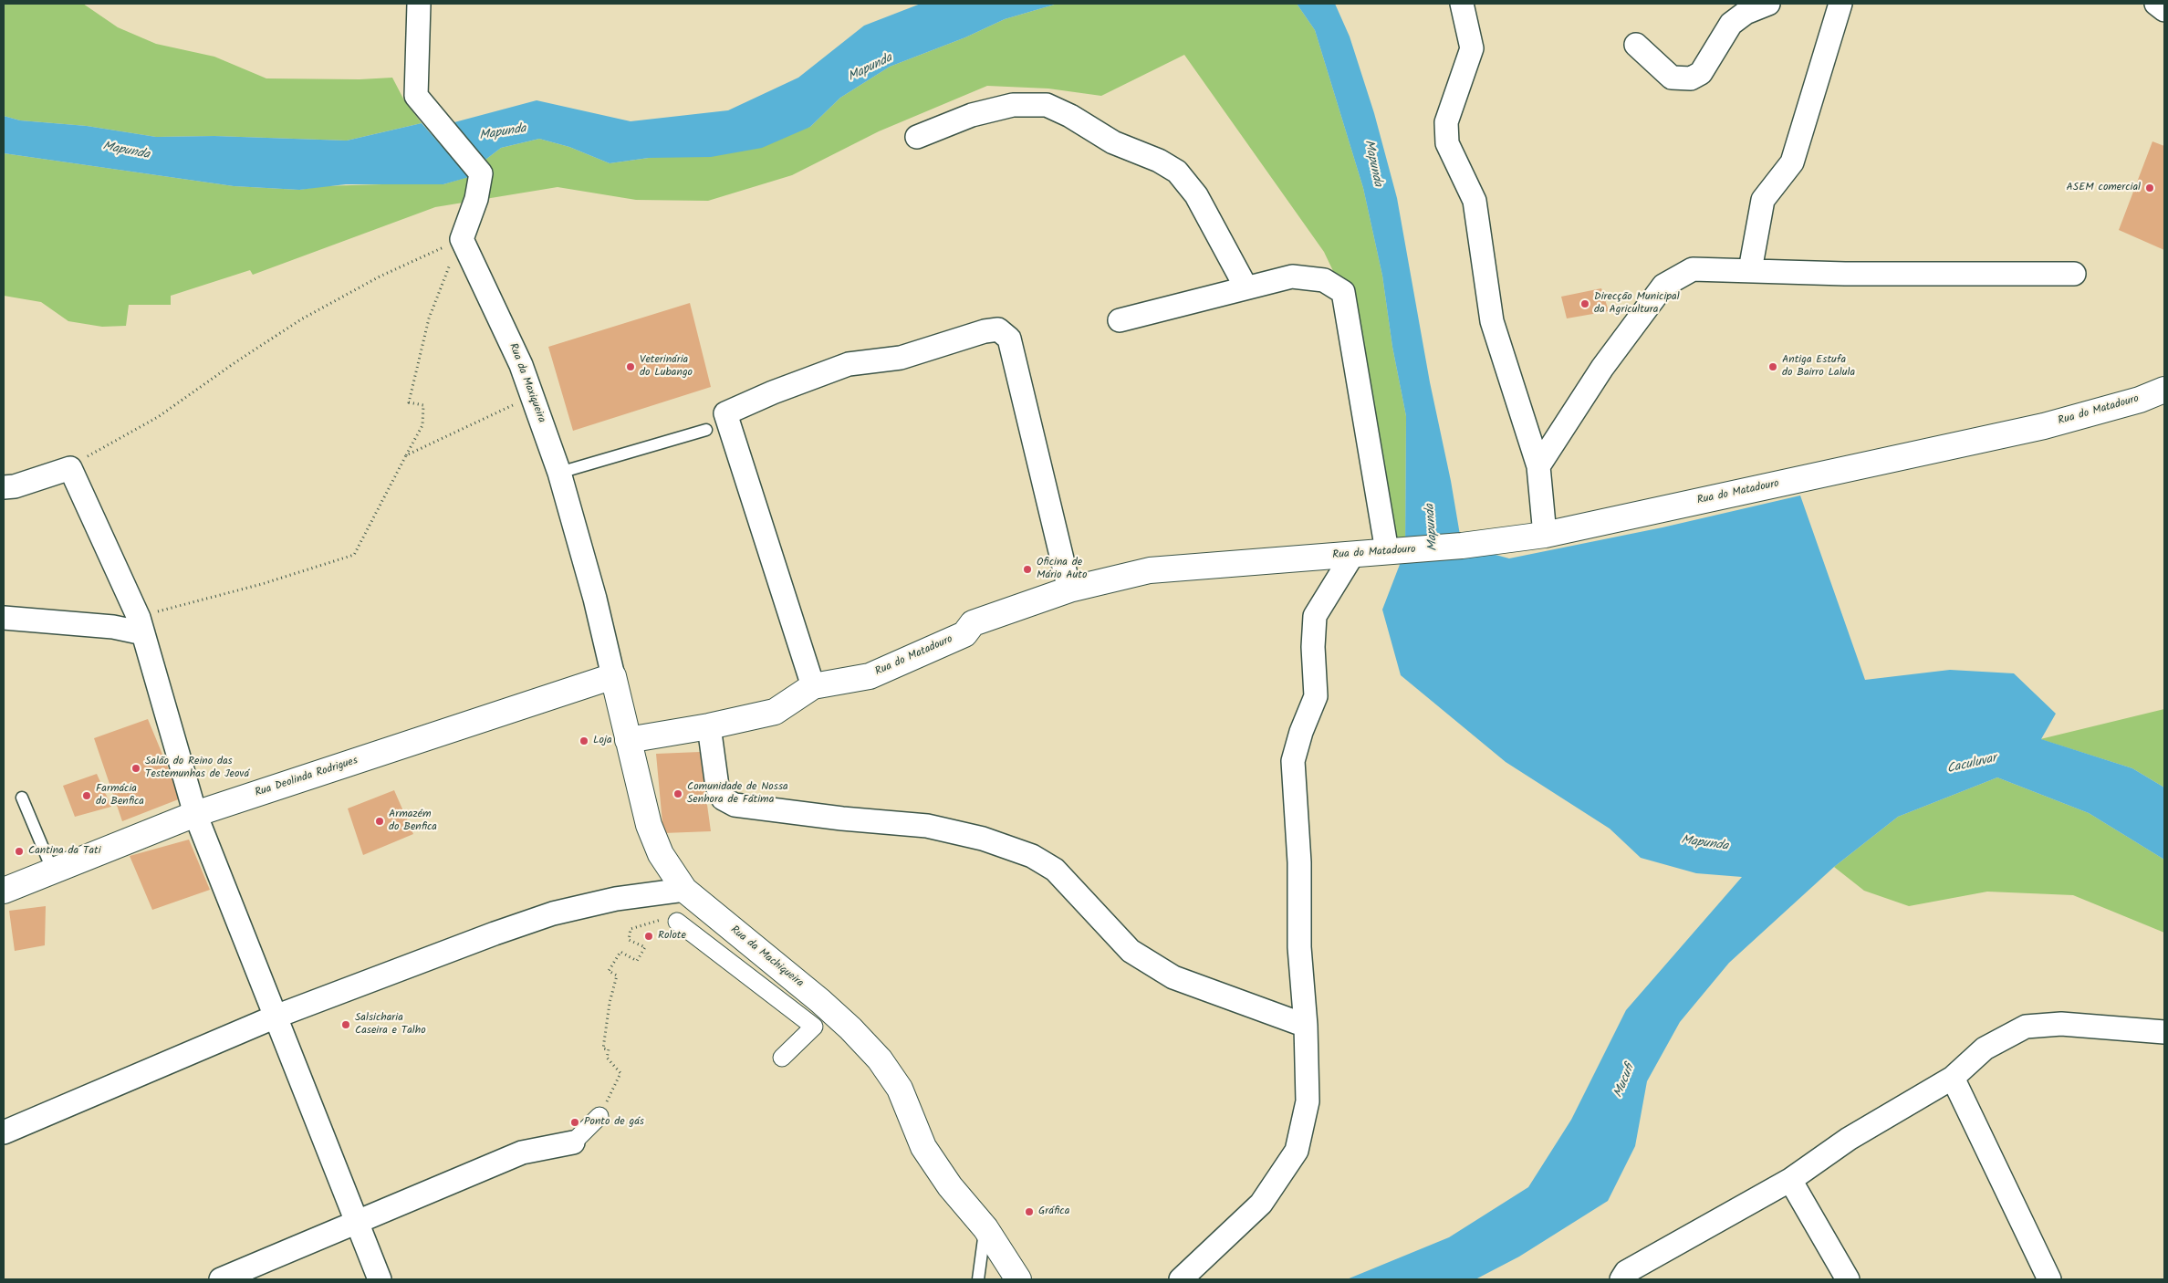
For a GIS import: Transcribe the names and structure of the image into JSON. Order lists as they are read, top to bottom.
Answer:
{
  "streets": {
    "street": [
      "Rua da Maxiqueira",
      "Rua do Matadouro",
      "Rua Deolinda Rodrigues",
      "Rua da Machiqueira"
    ]
  },
  "crossings": [
    ["Rua da Maxiqueira", "Rua da Machiqueira"],
    ["Rua do Matadouro", "Rua da Machiqueira"],
    ["Rua Deolinda Rodrigues", "Rua da Machiqueira"]
  ],
  "water": ["Mapunda", "Caculuvar", "Mucufi"],
  "places": [
    "ASEM comercial",
    "Direcção Municipal da Agricultura",
    "Veterinária do Lubango",
    "Antiga Estufa do Bairro Lalula",
    "Oficina de Mário Auto",
    "Loja",
    "Salão do Reino das Testemunhas de Jeová",
    "Comunidade de Nossa Senhora de Fátima",
    "Farmácia do Benfica",
    "Armazém do Benfica",
    "Cantina da Tati",
    "Rolote",
    "Salsicharia Caseira e Talho",
    "Ponto de gás",
    "Gráfica"
  ]
}
